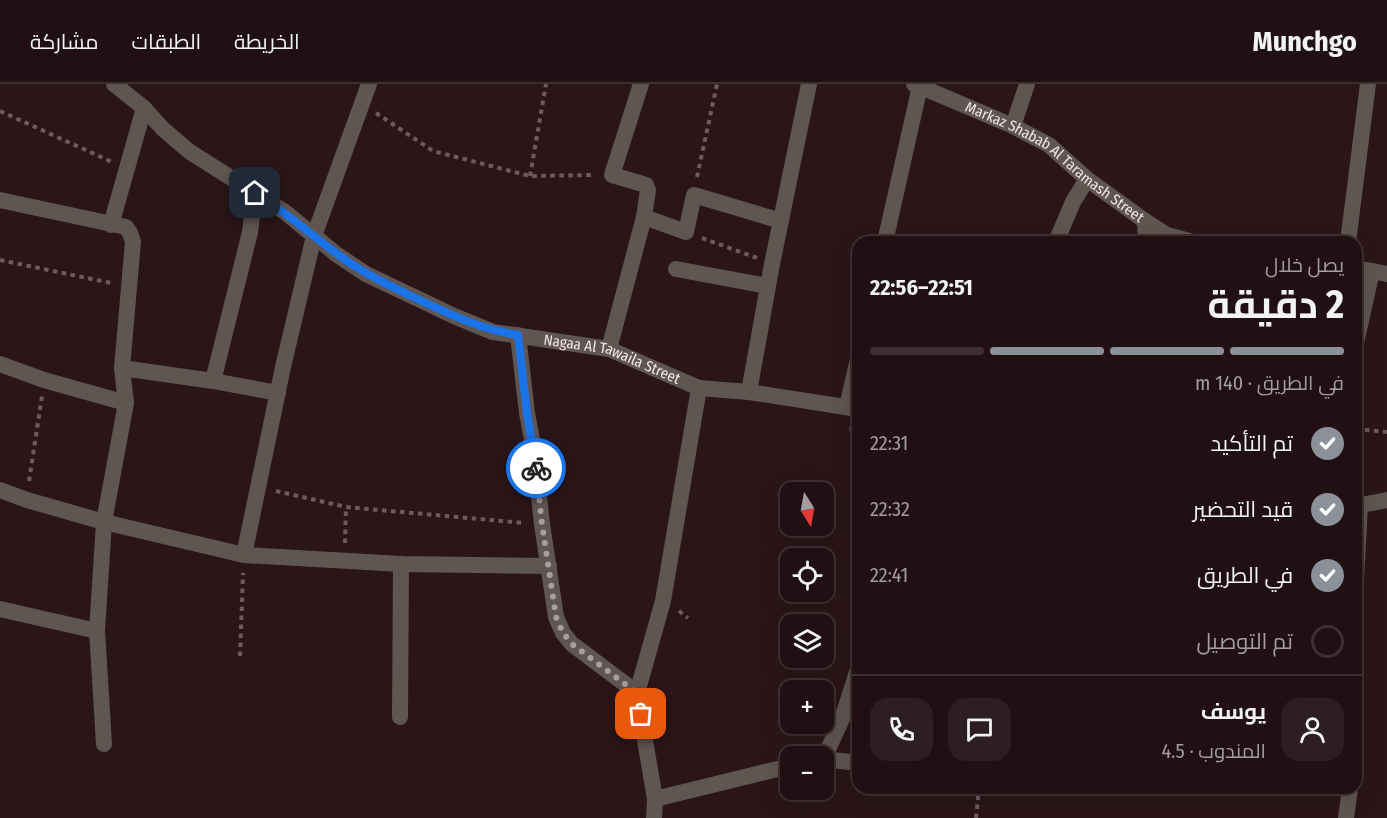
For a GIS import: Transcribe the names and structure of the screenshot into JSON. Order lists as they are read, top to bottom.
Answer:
{
  "streets": {
    "street": ["Markaz Shabab Al Taramash Street", "Nagaa Al Tawaila Street"]
  },
  "north": "bottom",
  "page": {
    "header": "Munchgo",
    "nav": ["الخريطة", "الطبقات", "مشاركة"],
    "heading": ["2 دقيقة", "يصل خلال", "22:51–22:56"],
    "panel": ["يوسف", "المندوب · 4.5"],
    "bar": "في الطريق · 140 m",
    "list": [
      ["تم التأكيد", "22:31"],
      ["قيد التحضير", "22:32"],
      ["في الطريق", "22:41"],
      "تم التوصيل"
    ],
    "map_buttons": ["+", "−"]
  }
}
